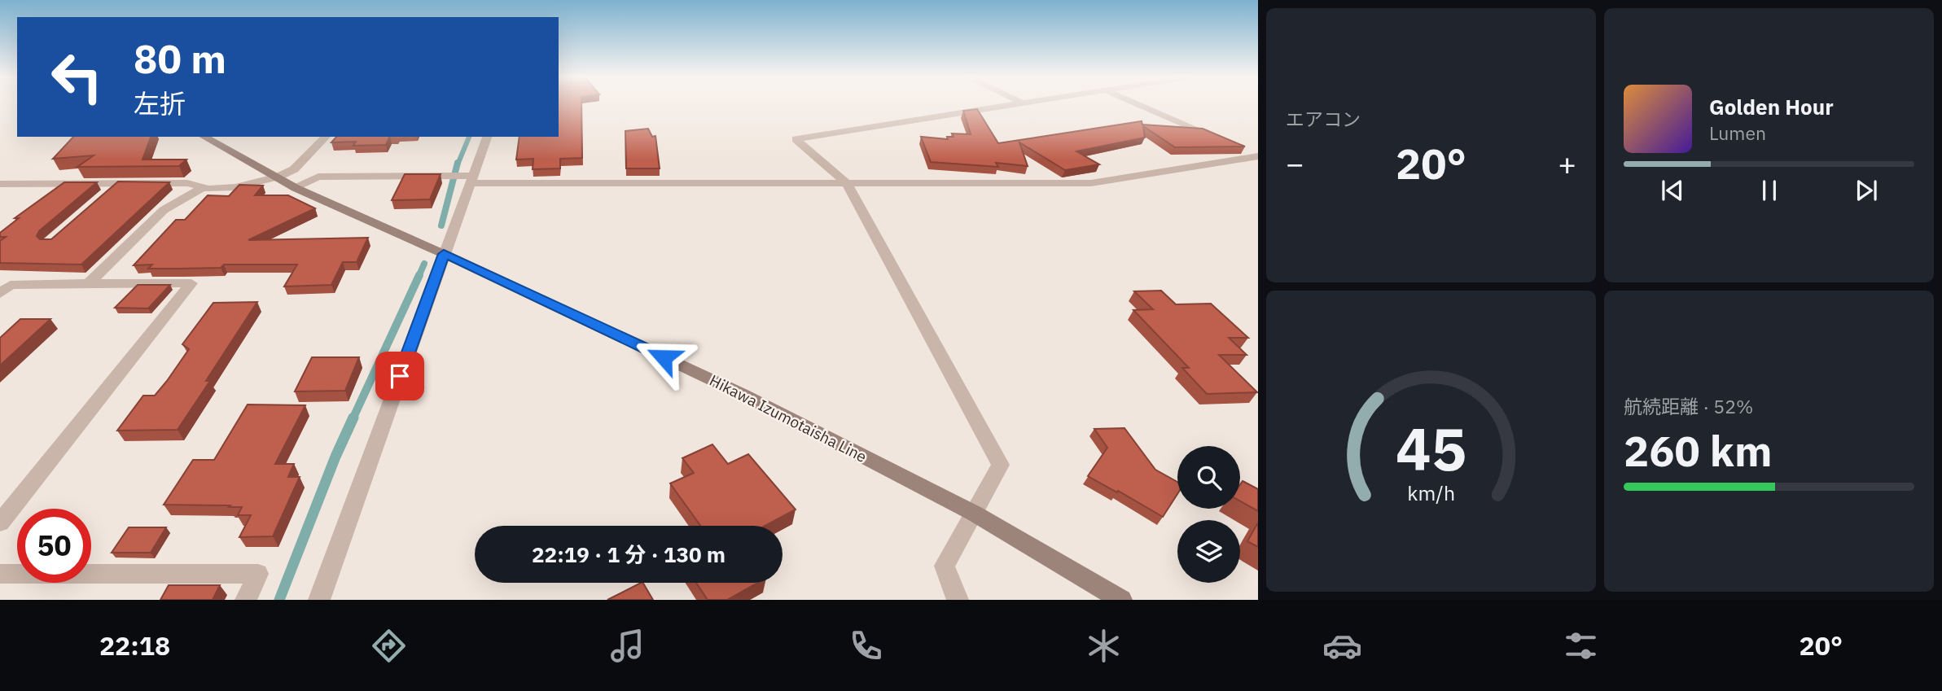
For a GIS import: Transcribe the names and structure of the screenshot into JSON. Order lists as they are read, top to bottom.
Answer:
{
  "streets": {
    "main road": ["Hikawa Izumotaisha Line"]
  },
  "page": {
    "tile": [
      "エアコン",
      ["航続距離 · 52%", "260 km"]
    ],
    "turn": ["80 m", "左折"],
    "song": ["Golden Hour", "Lumen"],
    "heat": ["−", "20°", "+"],
    "limit": "50",
    "trip": "22:19 · 1 分 · 130 m",
    "tabs": ["22:18", "20°"],
    "gauge": ["45", "km/h"]
  }
}
